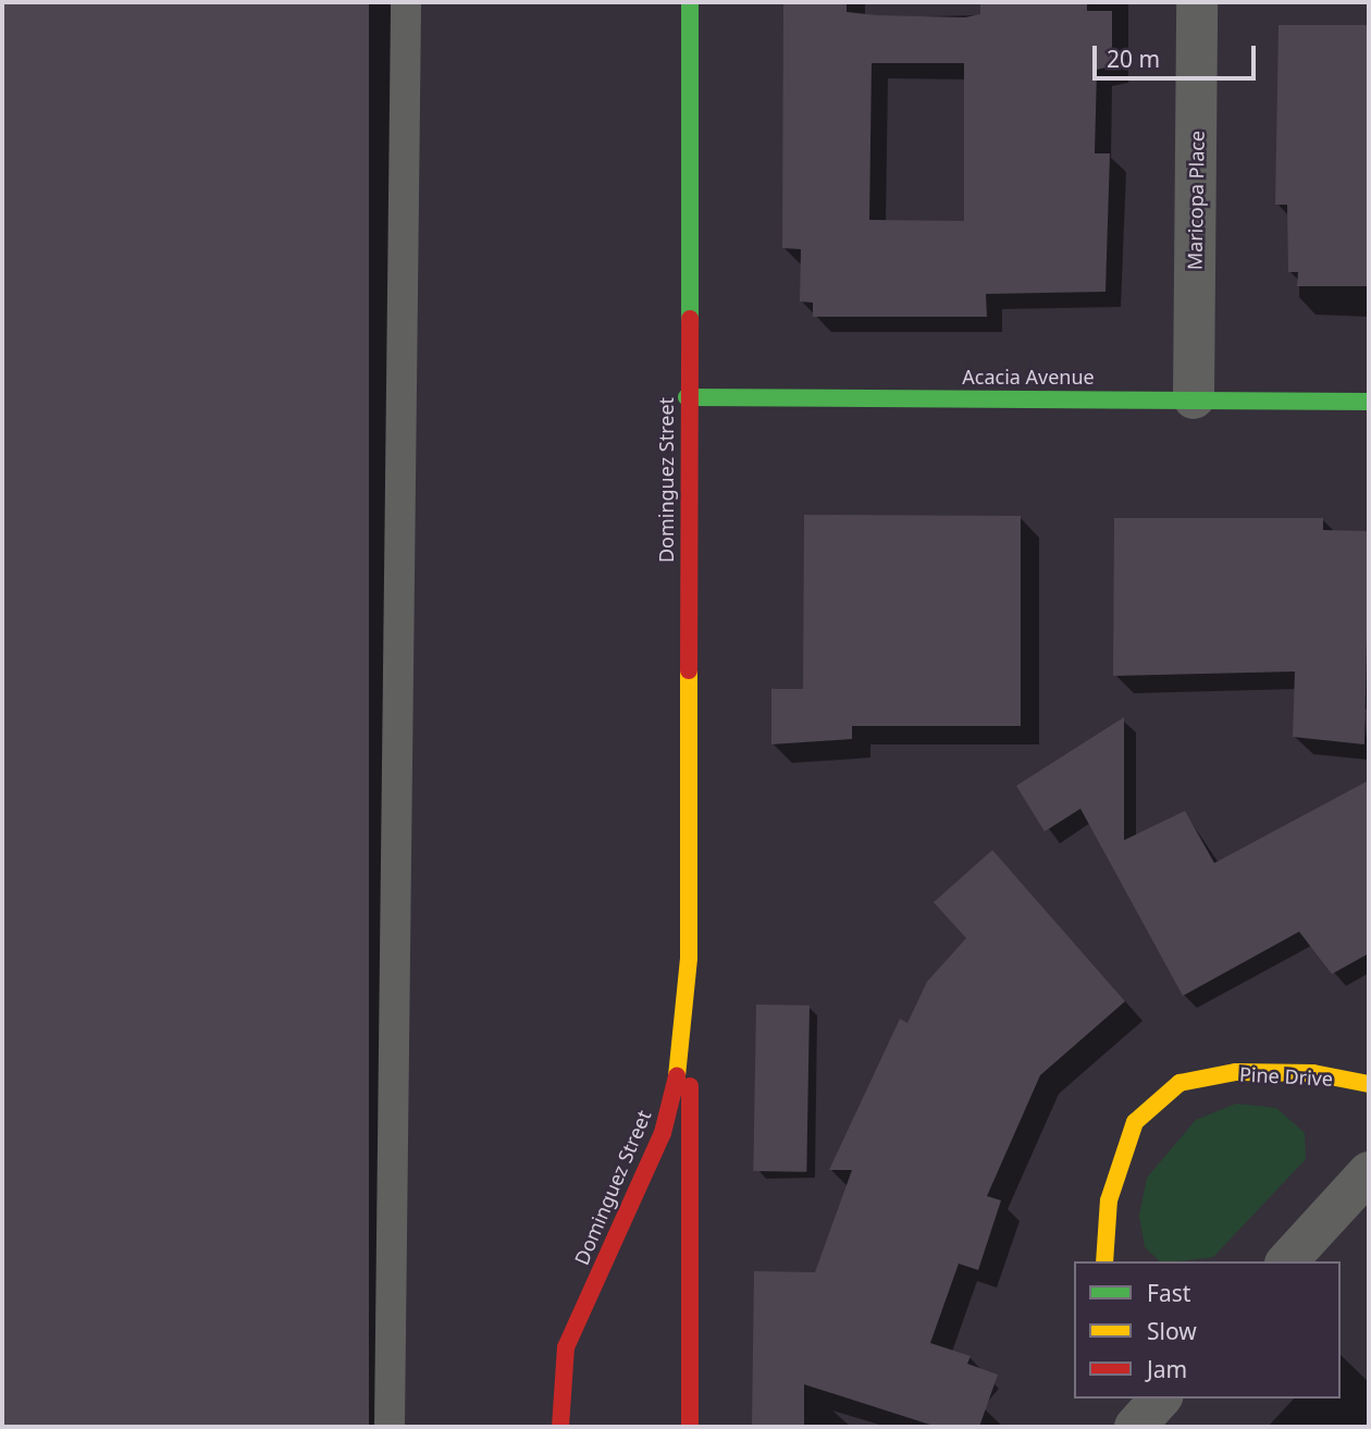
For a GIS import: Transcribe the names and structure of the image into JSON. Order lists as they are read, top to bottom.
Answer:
{
  "streets": {
    "street": [
      "Maricopa Place",
      "Acacia Avenue",
      "Dominguez Street",
      "Pine Drive"
    ]
  },
  "crossings": [
    ["Maricopa Place", "Acacia Avenue"],
    ["Acacia Avenue", "Dominguez Street"]
  ],
  "legend": ["Fast", "Slow", "Jam"],
  "scale_bar": "20 m"
}
